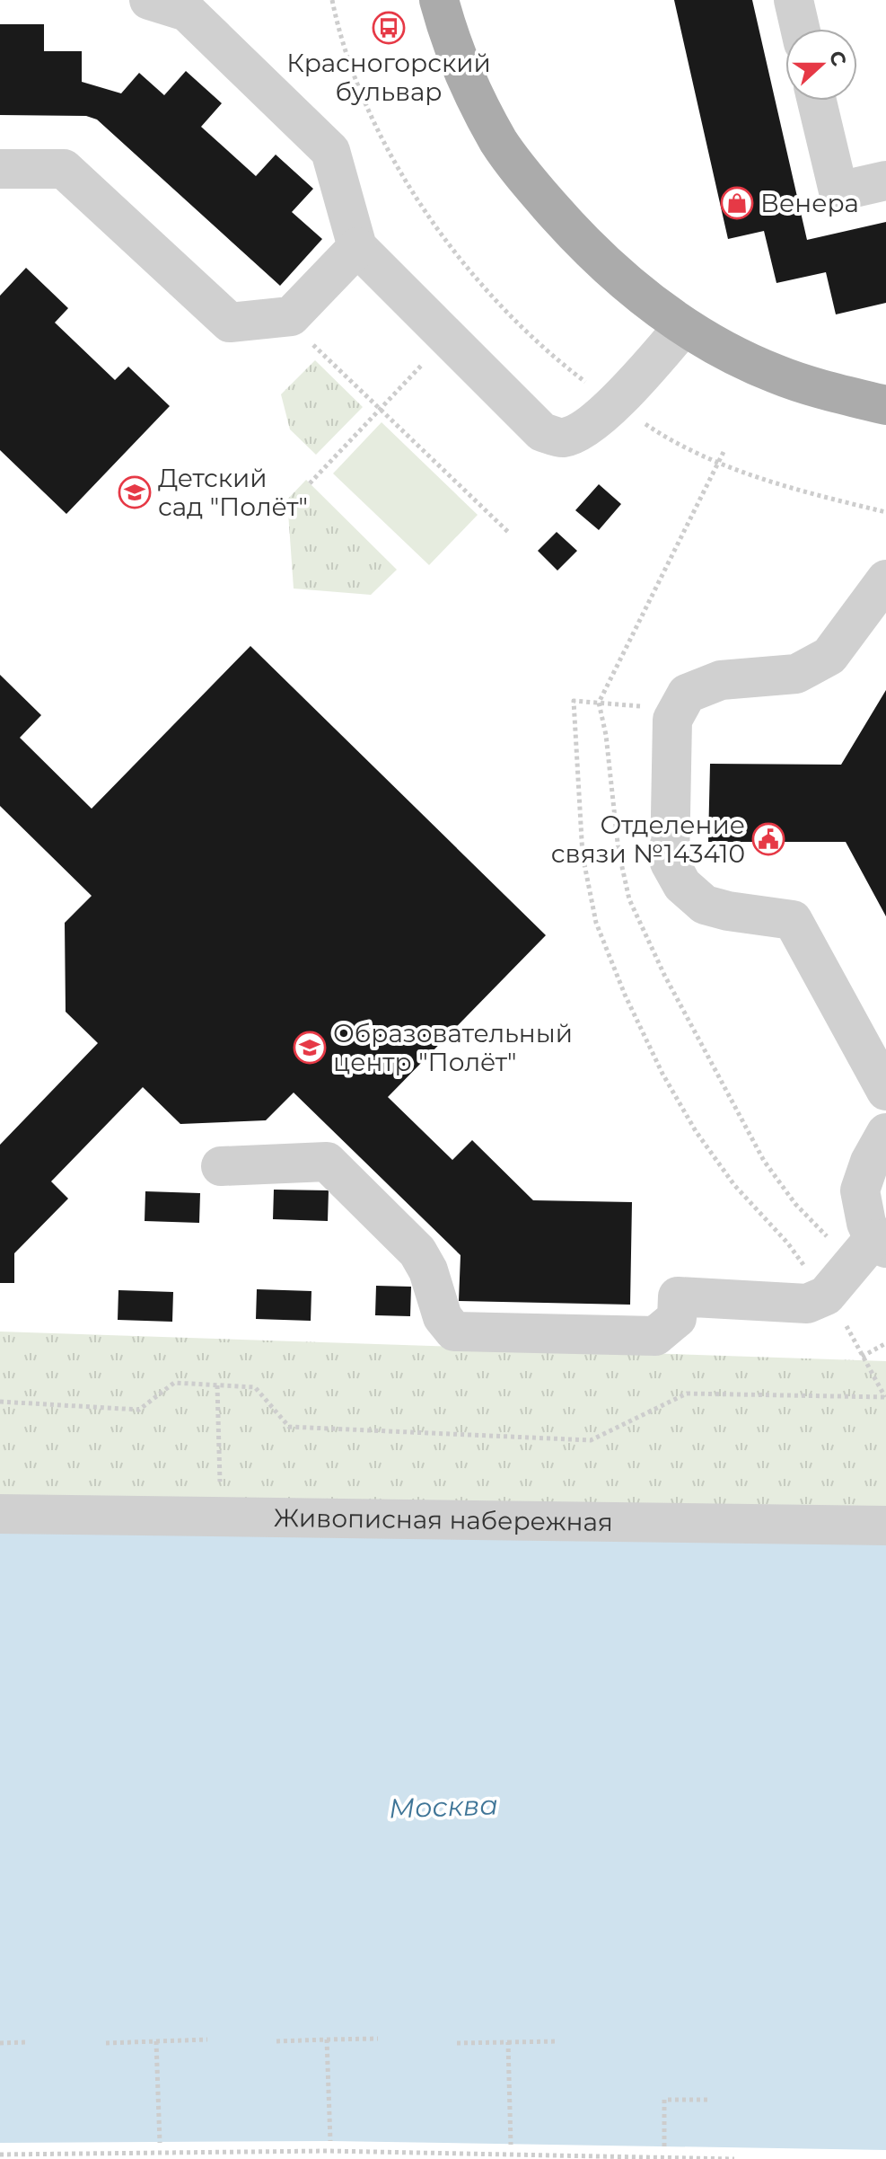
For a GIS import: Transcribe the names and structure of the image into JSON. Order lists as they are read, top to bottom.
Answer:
{
  "streets": {
    "street": ["Живописная набережная"]
  },
  "water": ["Москва"],
  "places": {
    "bus stop": ["Красногорский бульвар"],
    "shop": ["Венера"],
    "school or university": ["Детский сад \"Полёт\"", "Образовательный центр \"Полёт\""],
    "public building": ["Отделение связи №143410"]
  },
  "north": "right"
}
